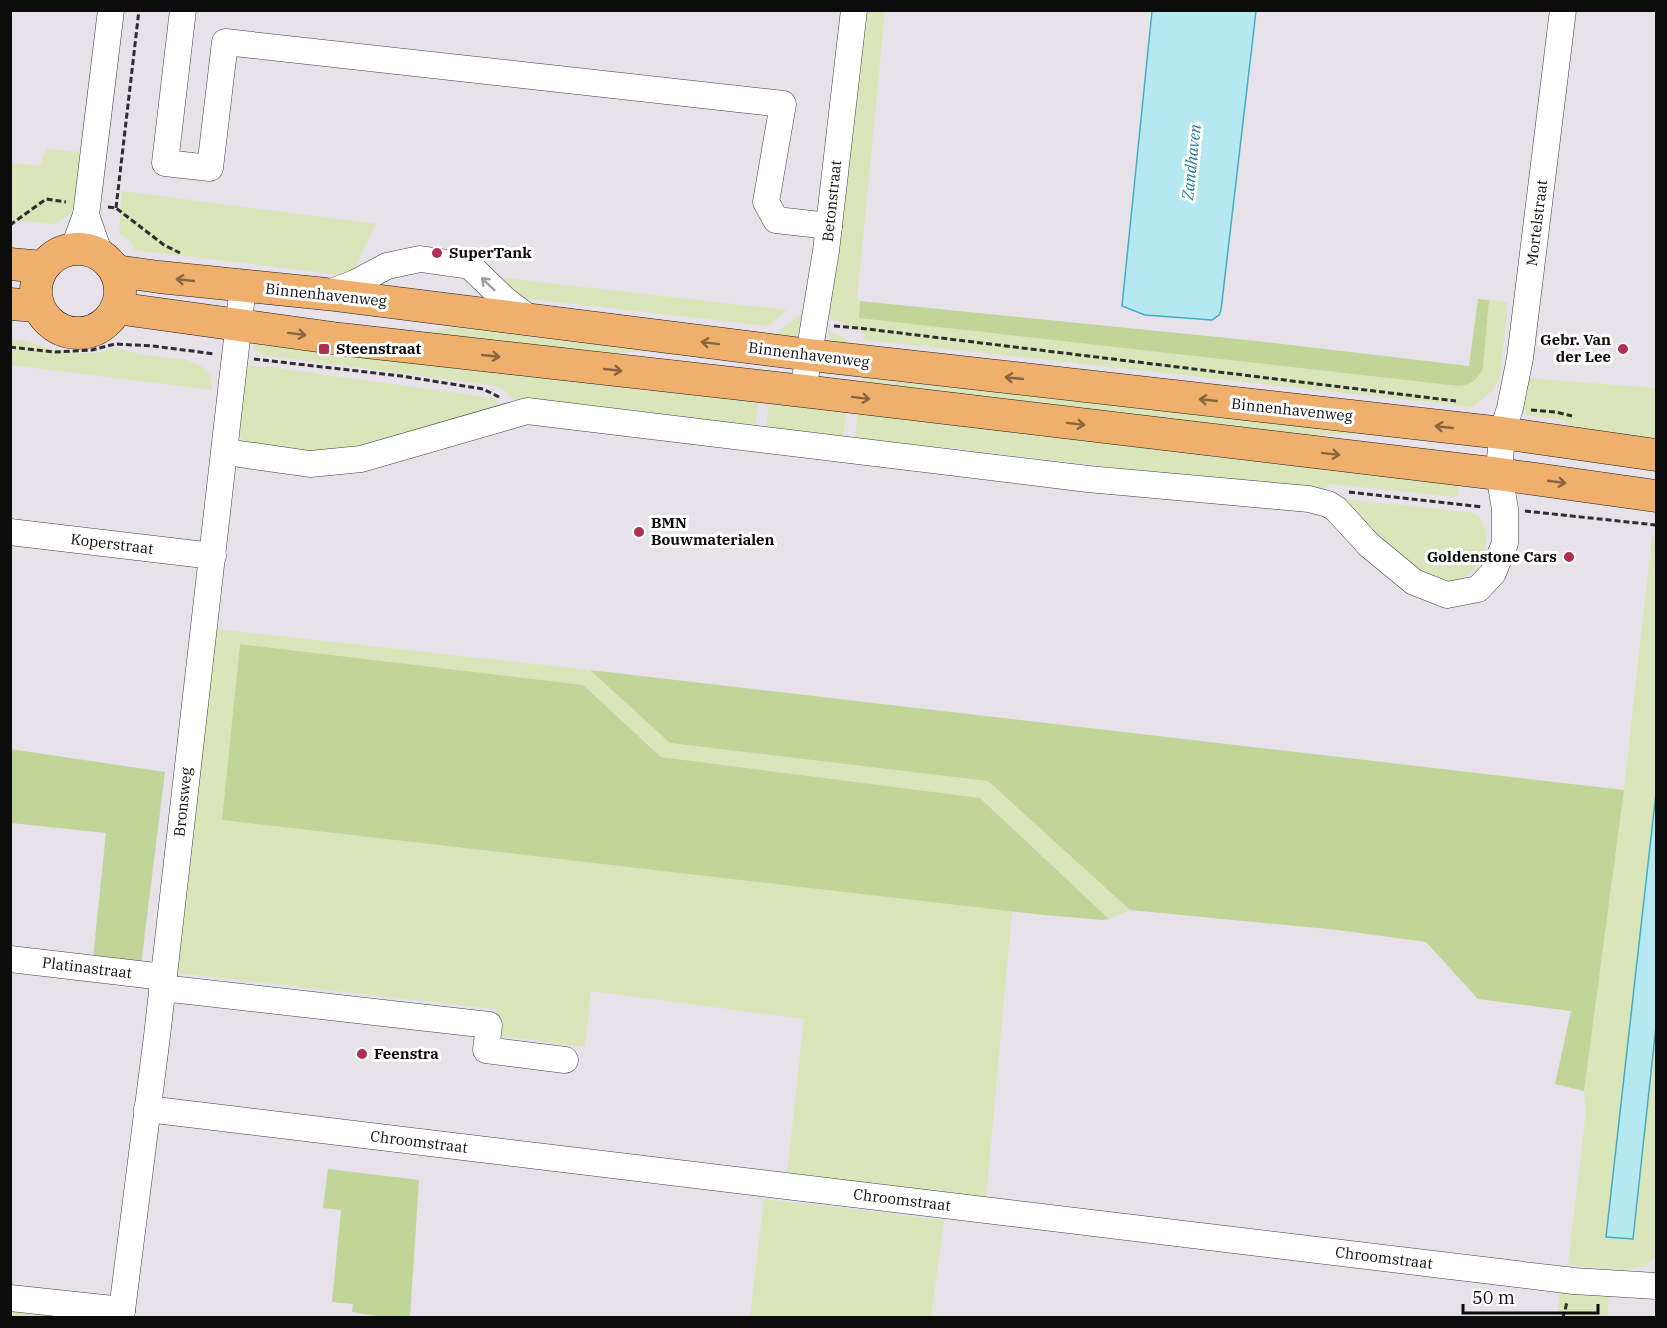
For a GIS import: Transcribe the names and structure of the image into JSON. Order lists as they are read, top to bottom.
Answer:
{
  "streets": {
    "main road": ["Binnenhavenweg"],
    "street": [
      "Betonstraat",
      "Mortelstraat",
      "Koperstraat",
      "Bronsweg",
      "Platinastraat",
      "Chroomstraat"
    ]
  },
  "crossings": [
    ["Betonstraat", "Binnenhavenweg"],
    ["Mortelstraat", "Binnenhavenweg"],
    ["Binnenhavenweg", "Bronsweg"],
    ["Koperstraat", "Bronsweg"],
    ["Bronsweg", "Platinastraat"],
    ["Bronsweg", "Chroomstraat"]
  ],
  "water": ["Zandhaven"],
  "places": {
    "other": [
      "SuperTank",
      "Gebr. Van der Lee",
      "BMN Bouwmaterialen",
      "Goldenstone Cars",
      "Feenstra"
    ],
    "transit": ["Steenstraat"]
  },
  "scale_bar": "50 m"
}
